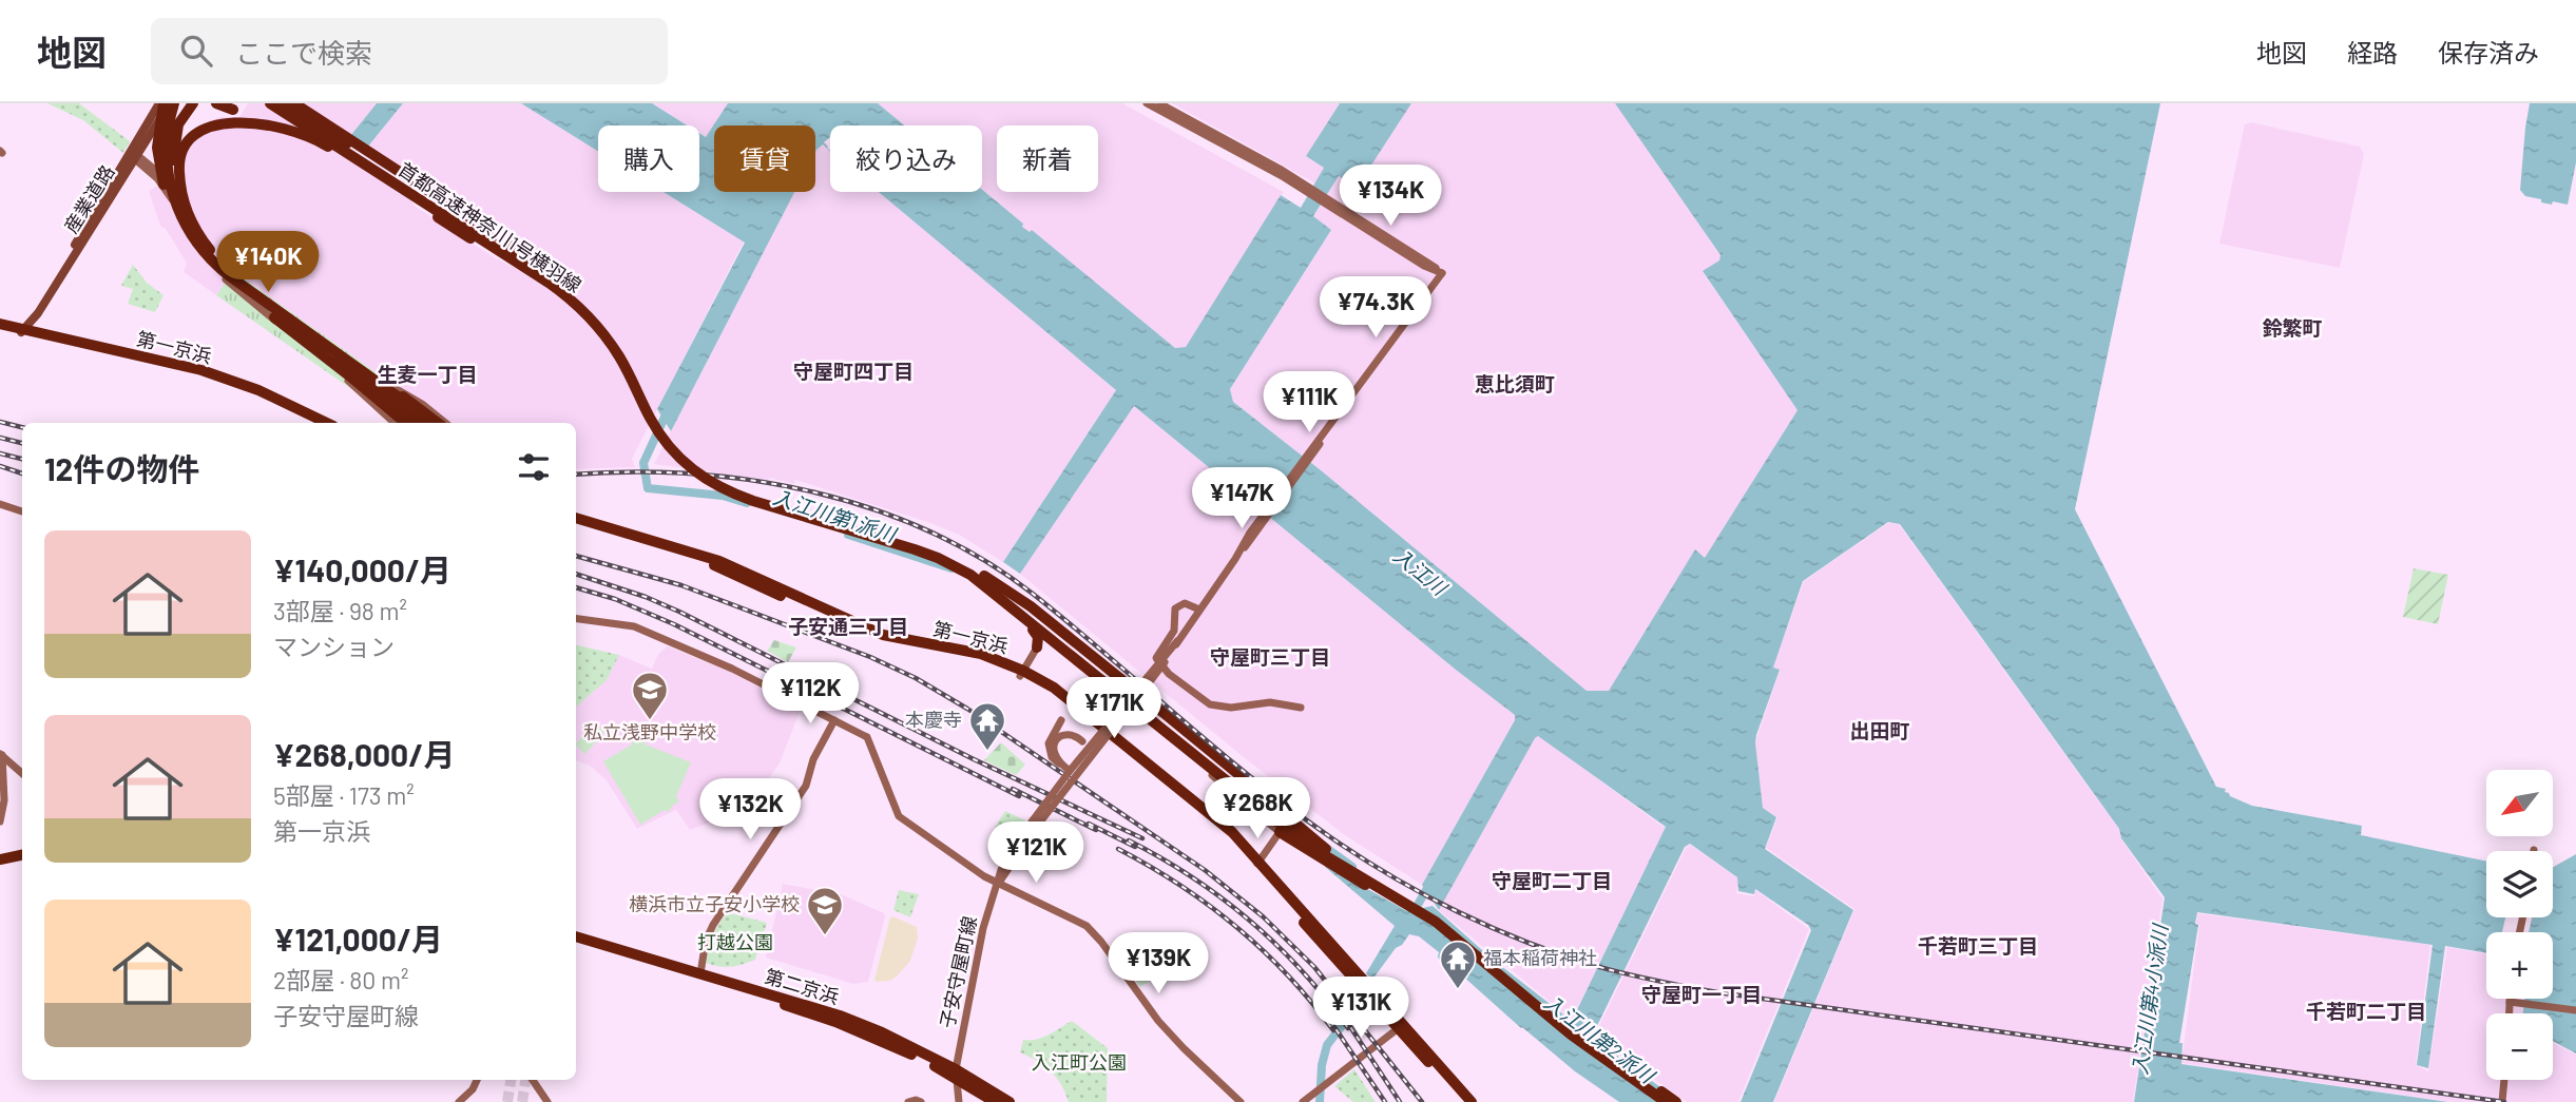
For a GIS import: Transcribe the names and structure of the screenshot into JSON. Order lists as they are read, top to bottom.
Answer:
{
  "streets": {
    "highway": ["首都高速神奈川1号横羽線", "第一京浜", "第二京浜"],
    "main road": ["産業道路"],
    "street": ["子安守屋町線"]
  },
  "crossings": [
    ["産業道路", "第一京浜"],
    ["子安守屋町線", "第二京浜"]
  ],
  "districts": [
    "鈴繁町",
    "守屋町四丁目",
    "生麦一丁目",
    "恵比須町",
    "子安通三丁目",
    "守屋町三丁目",
    "出田町",
    "守屋町二丁目",
    "千若町三丁目",
    "守屋町一丁目",
    "千若町二丁目"
  ],
  "water": [
    "入江川第1派川",
    "入江川",
    "入江川第4小派川",
    "入江川第2派川"
  ],
  "parks": ["打越公園", "入江町公園"],
  "places": {
    "school or university": ["私立浅野中学校", "横浜市立子安小学校"],
    "temple": ["本慶寺", "福本稲荷神社"]
  },
  "north": "bottom left",
  "page": {
    "header": "地図",
    "search": "ここで検索",
    "nav": ["地図", "経路", "保存済み"],
    "chip": [
      "購入",
      "賃貸",
      "絞り込み",
      "新着"
    ],
    "price": [
      "¥134K",
      "¥140K",
      "¥74.3K",
      "¥111K",
      "¥147K",
      "¥112K",
      "¥171K",
      "¥268K",
      "¥132K",
      "¥121K",
      "¥139K",
      "¥131K"
    ],
    "heading": "12件の物件",
    "list": [
      {
        "name": "¥140,000/月",
        "note": "3部屋 · 98 m² · マンション"
      },
      {
        "name": "¥268,000/月",
        "note": "5部屋 · 173 m² · 第一京浜"
      },
      {
        "name": "¥121,000/月",
        "note": "2部屋 · 80 m² · 子安守屋町線"
      }
    ],
    "map_buttons": ["+", "−"]
  }
}
